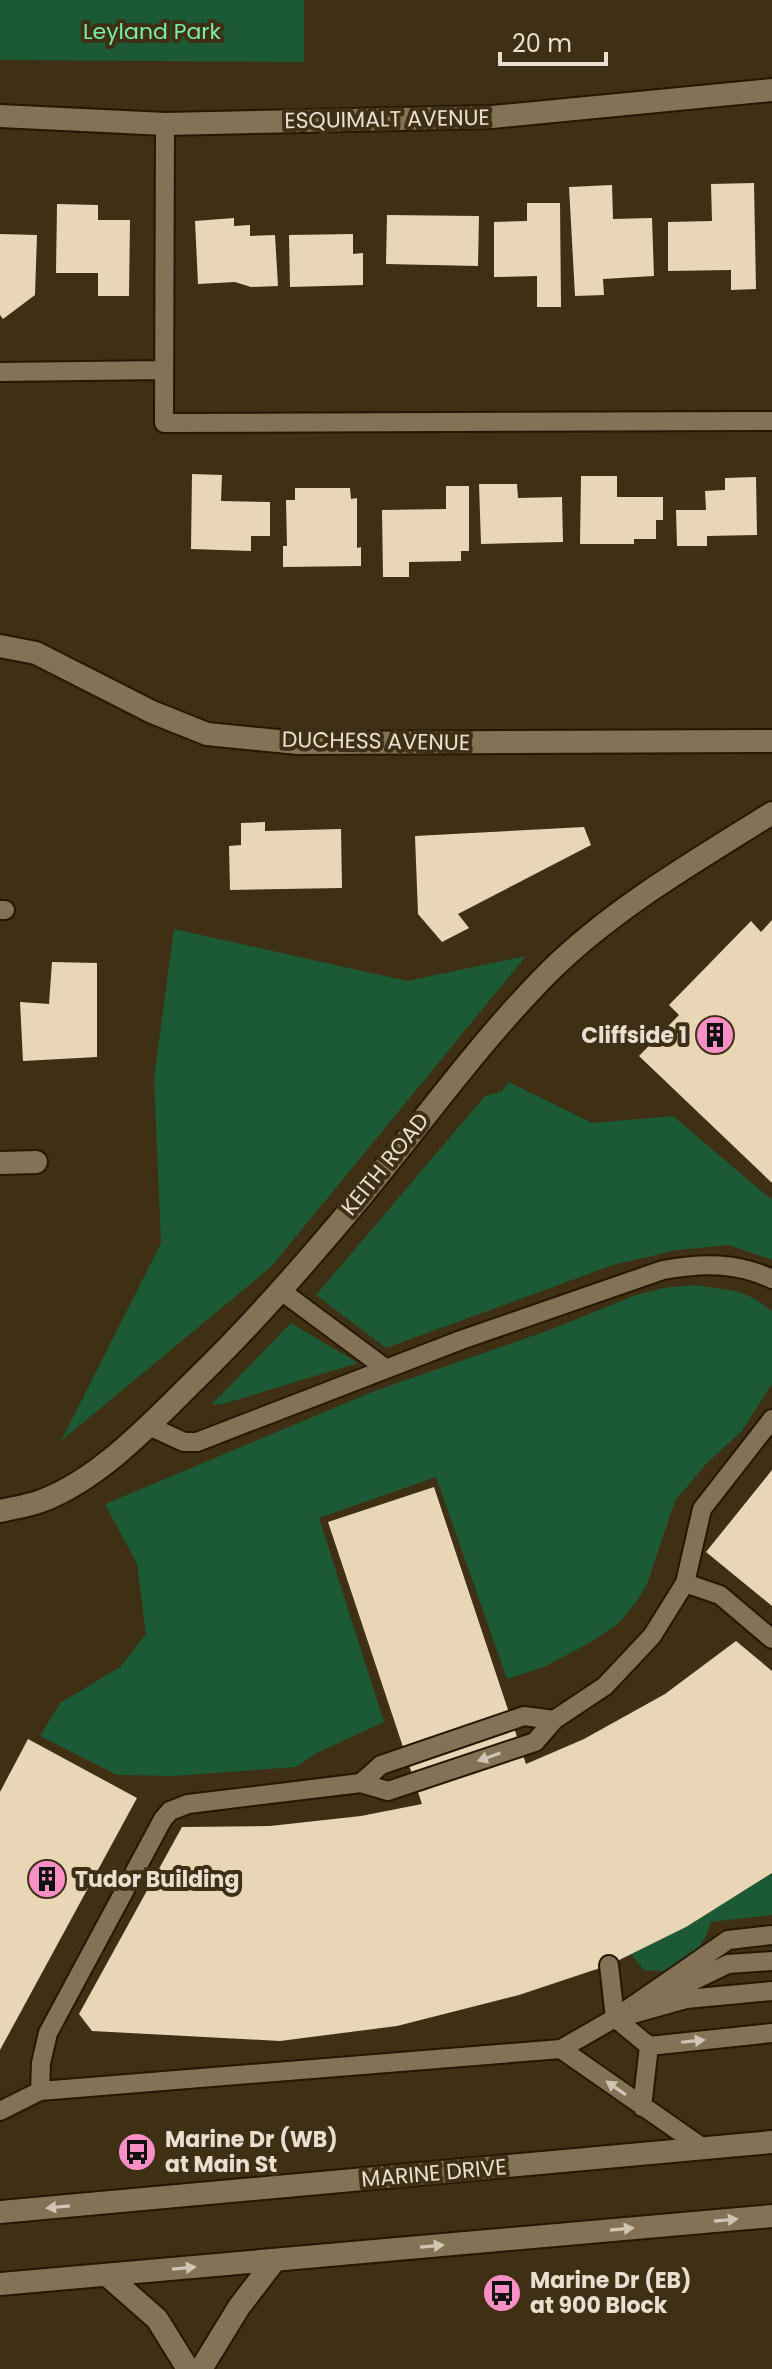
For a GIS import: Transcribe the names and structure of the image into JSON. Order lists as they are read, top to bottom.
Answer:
{
  "streets": {
    "street": [
      "ESQUIMALT AVENUE",
      "DUCHESS AVENUE",
      "KEITH ROAD",
      "MARINE DRIVE"
    ]
  },
  "parks": ["Leyland Park"],
  "places": {
    "building": ["Cliffside 1", "Tudor Building"],
    "bus stop": ["Marine Dr (WB) at Main St", "Marine Dr (EB) at 900 Block"]
  },
  "scale_bar": "20 m"
}
